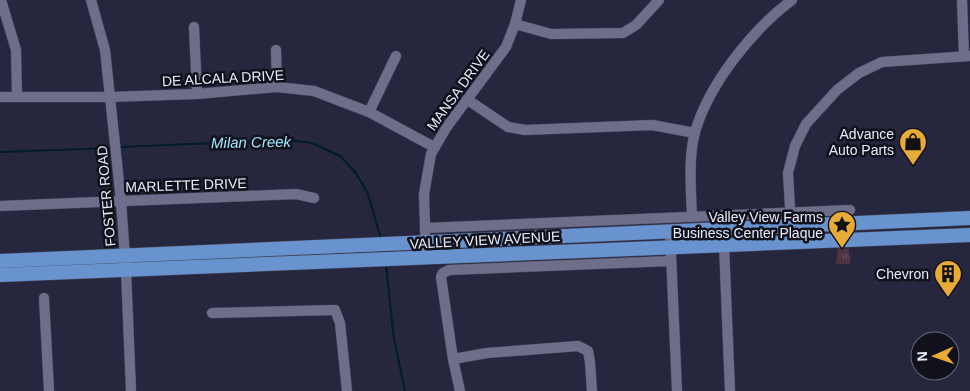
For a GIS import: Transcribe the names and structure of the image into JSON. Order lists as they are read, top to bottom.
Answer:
{
  "streets": {
    "main road": ["VALLEY VIEW AVENUE"],
    "street": [
      "DE ALCALA DRIVE",
      "MANSA DRIVE",
      "MARLETTE DRIVE",
      "FOSTER ROAD"
    ]
  },
  "crossings": [
    ["DE ALCALA DRIVE", "MANSA DRIVE"],
    ["DE ALCALA DRIVE", "FOSTER ROAD"],
    ["MANSA DRIVE", "VALLEY VIEW AVENUE"],
    ["MARLETTE DRIVE", "FOSTER ROAD"],
    ["FOSTER ROAD", "VALLEY VIEW AVENUE"]
  ],
  "water": ["Milan Creek"],
  "places": {
    "shop": ["Advance Auto Parts"],
    "place": ["Valley View Farms Business Center Plaque"],
    "building": ["Chevron"]
  },
  "north": "left"
}
